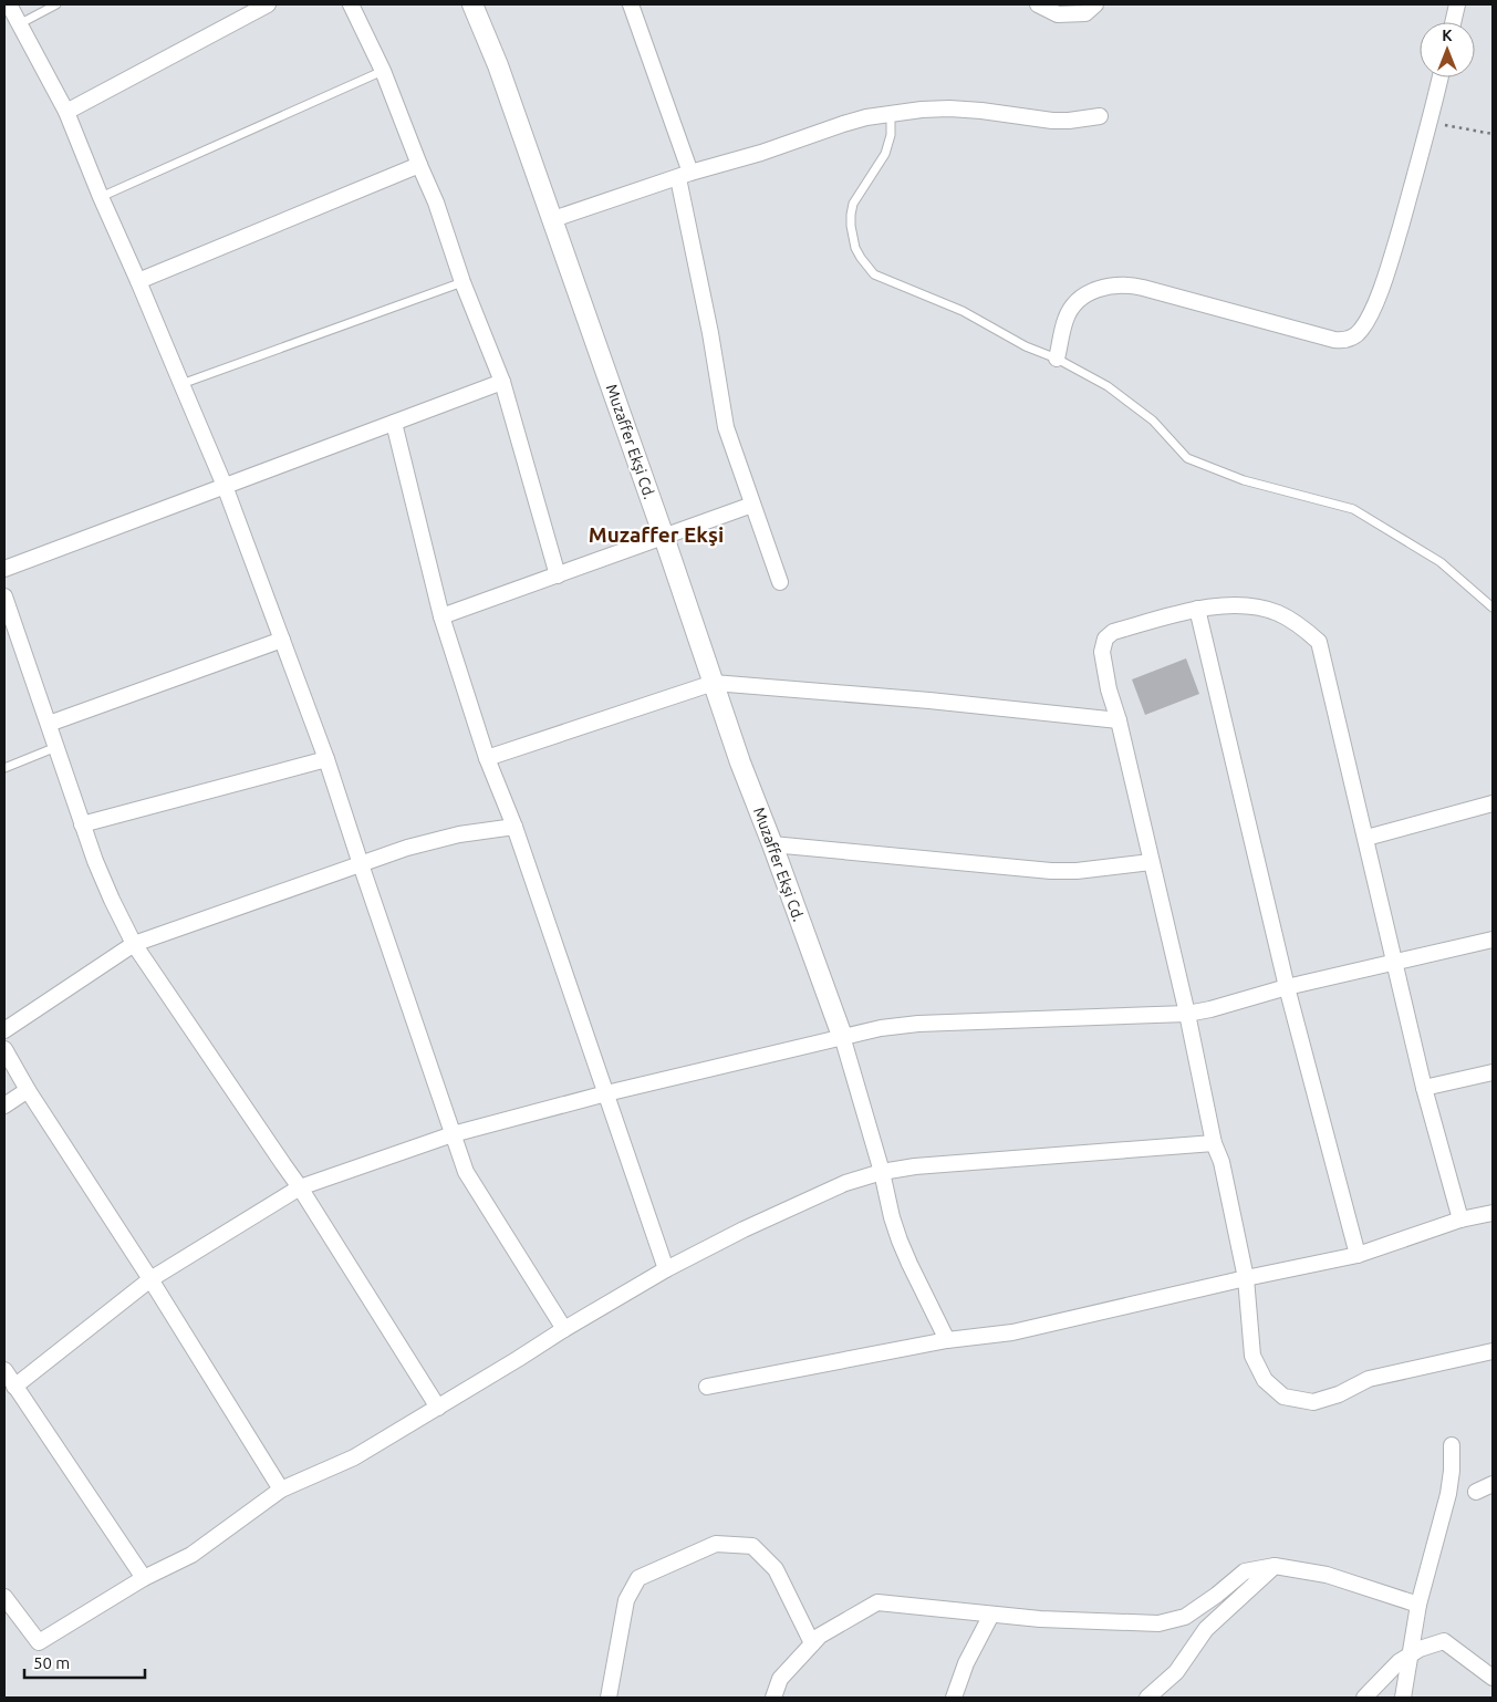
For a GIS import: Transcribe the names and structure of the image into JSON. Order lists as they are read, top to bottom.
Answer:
{
  "streets": {
    "street": ["Muzaffer Ekşi Cd."]
  },
  "districts": ["Muzaffer Ekşi"],
  "scale_bar": "50 m",
  "north": "top"
}
